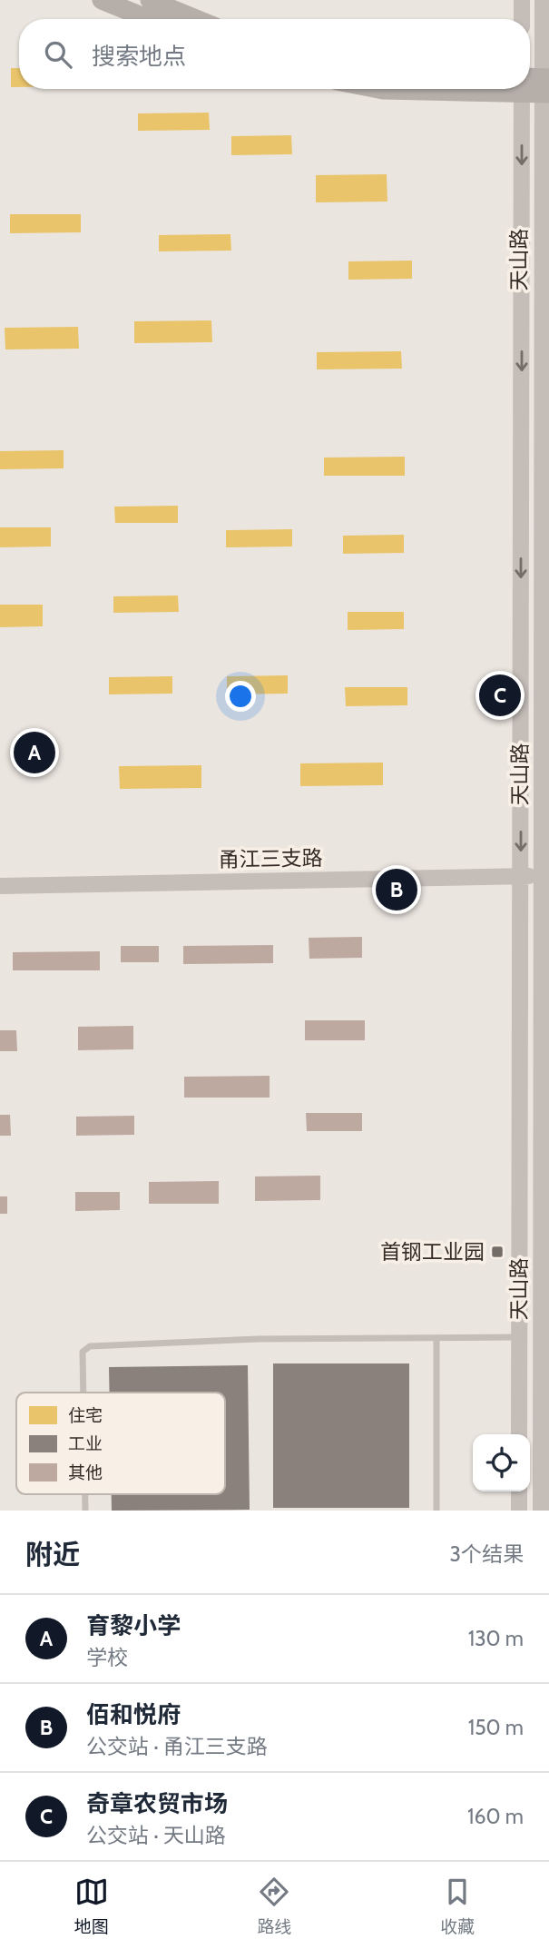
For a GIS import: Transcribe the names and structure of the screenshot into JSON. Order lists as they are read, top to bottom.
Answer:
{
  "streets": {
    "street": ["天山路", "甬江三支路"]
  },
  "crossings": [
    ["天山路", "甬江三支路"]
  ],
  "places": {
    "transit": ["首钢工业园"]
  },
  "legend": ["住宅", "工业", "其他"],
  "page": {
    "search": "搜索地点",
    "pins": ["C", "A", "B"],
    "heading": ["附近", "3个结果"],
    "list": [
      {
        "mark": "A",
        "name": "育黎小学",
        "note": "学校",
        "value": "130 m"
      },
      {
        "mark": "B",
        "name": "佰和悦府",
        "note": "公交站 · 甬江三支路",
        "value": "150 m"
      },
      {
        "mark": "C",
        "name": "奇章农贸市场",
        "note": "公交站 · 天山路",
        "value": "160 m"
      }
    ],
    "nav": ["地图", "路线", "收藏"]
  }
}
